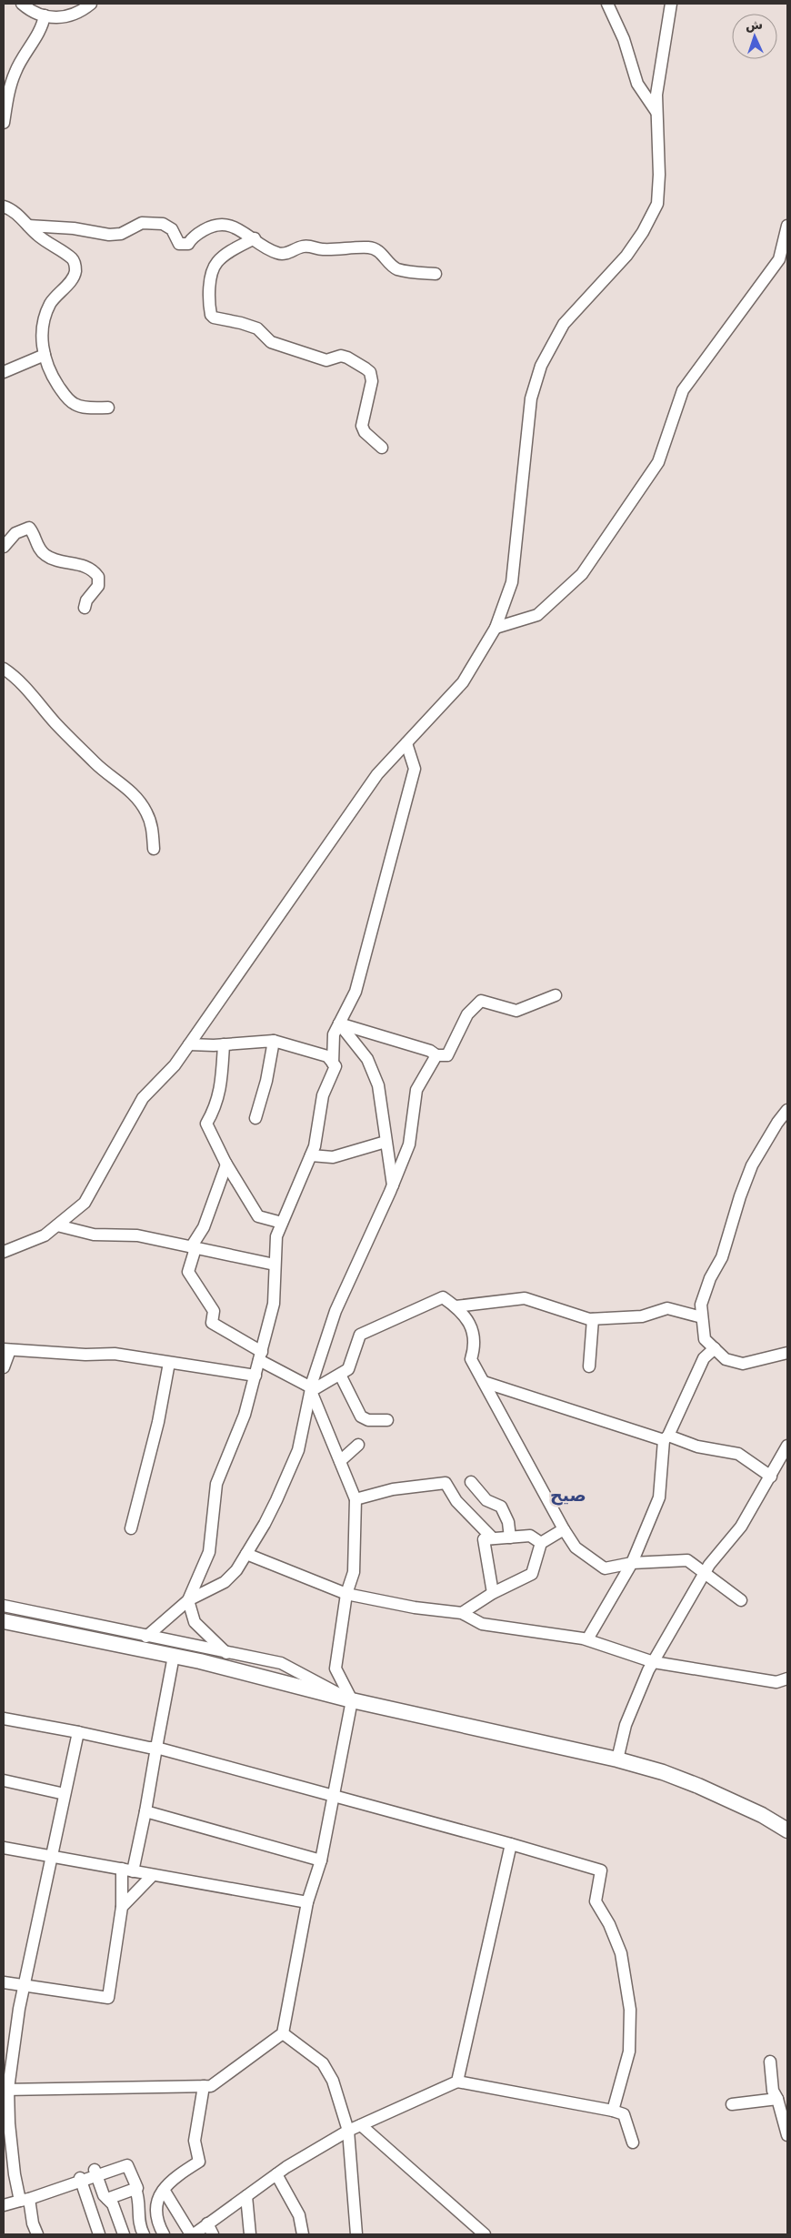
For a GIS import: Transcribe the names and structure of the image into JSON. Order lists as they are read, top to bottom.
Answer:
{
  "districts": ["صيح"],
  "north": "top"
}
